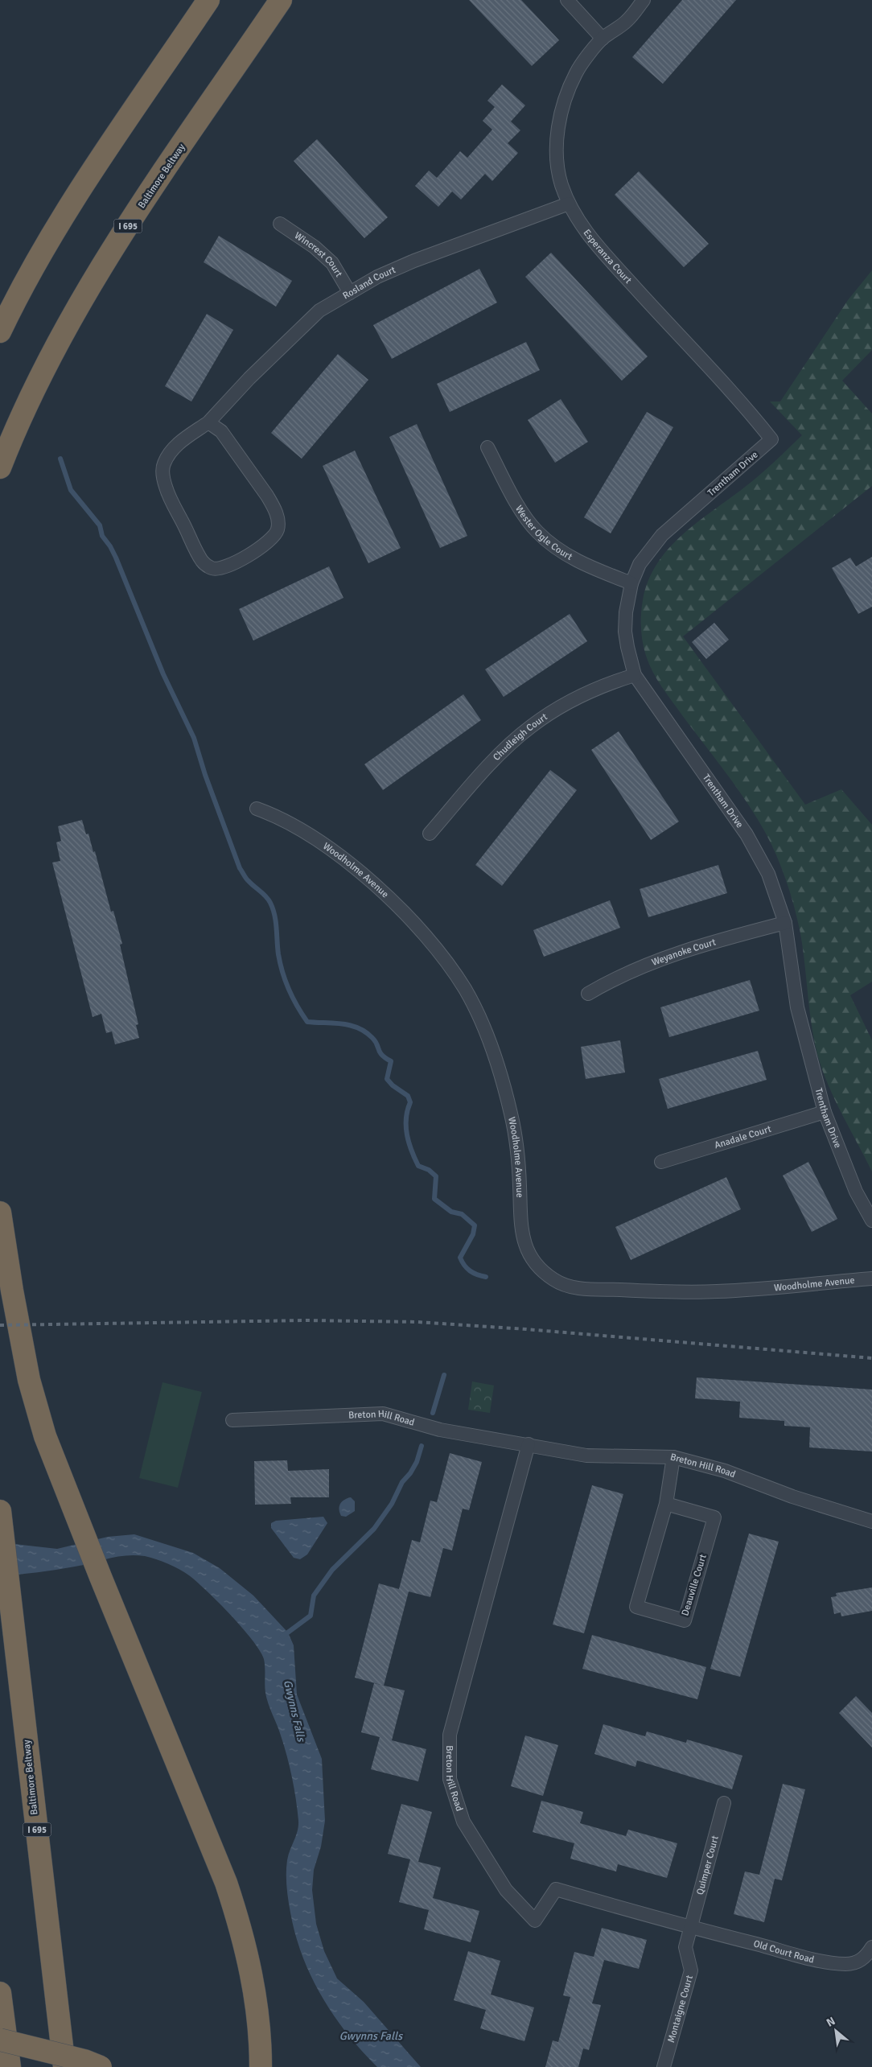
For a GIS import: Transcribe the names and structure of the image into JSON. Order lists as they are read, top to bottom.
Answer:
{
  "streets": {
    "highway": ["Baltimore Beltway", "I 695"],
    "street": [
      "Wincrest Court",
      "Esperanza Court",
      "Rosland Court",
      "Trentham Drive",
      "Wester Ogle Court",
      "Chudleigh Court",
      "Woodholme Avenue",
      "Weyanoke Court",
      "Anadale Court",
      "Breton Hill Road",
      "Deauville Court",
      "Quimper Court",
      "Old Court Road",
      "Montaigne Court"
    ]
  },
  "crossings": [
    ["Wincrest Court", "Rosland Court"],
    ["Esperanza Court", "Rosland Court"],
    ["Esperanza Court", "Trentham Drive"],
    ["Trentham Drive", "Wester Ogle Court"],
    ["Trentham Drive", "Chudleigh Court"],
    ["Trentham Drive", "Weyanoke Court"],
    ["Trentham Drive", "Anadale Court"],
    ["Breton Hill Road", "Deauville Court"],
    ["Breton Hill Road", "Quimper Court"],
    ["Breton Hill Road", "Old Court Road"],
    ["Breton Hill Road", "Montaigne Court"],
    ["Quimper Court", "Old Court Road"],
    ["Quimper Court", "Montaigne Court"],
    ["Old Court Road", "Montaigne Court"]
  ],
  "water": ["Gwynns Falls"],
  "north": "top left"
}
